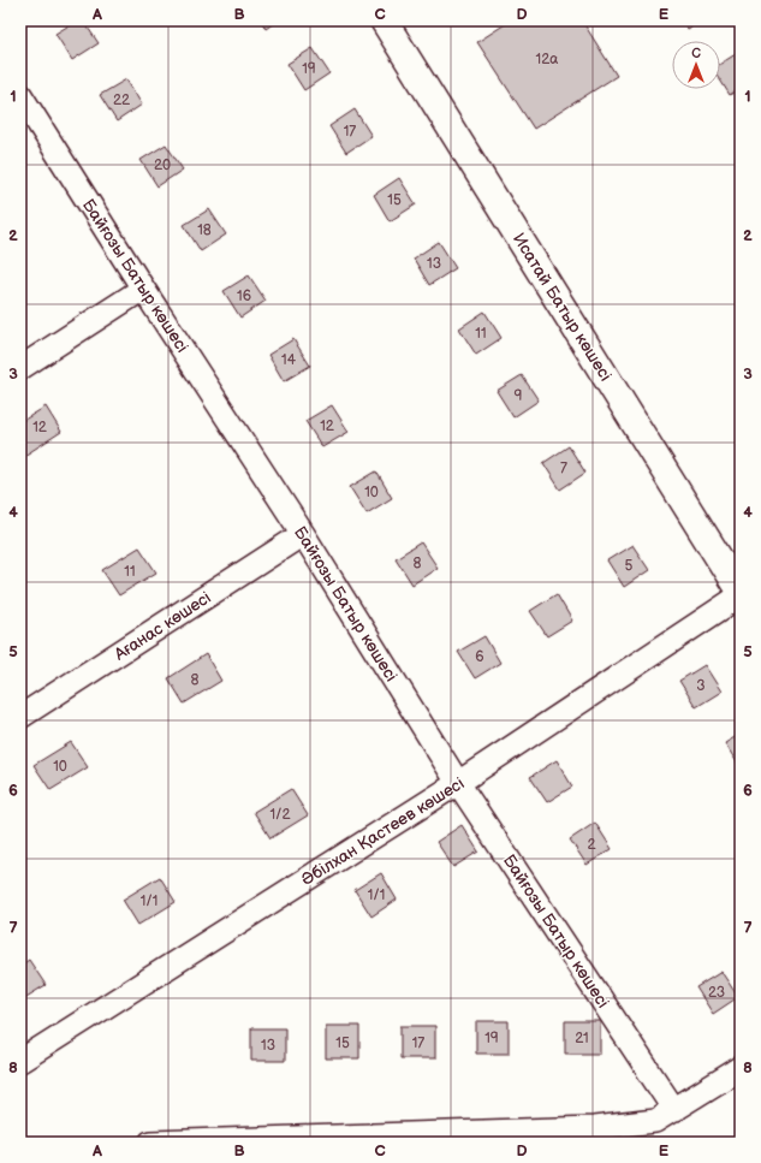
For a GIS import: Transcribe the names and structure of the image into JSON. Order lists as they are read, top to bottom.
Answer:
{
  "streets": {
    "street": [
      "Байғозы Батыр көшесі",
      "Исатай Батыр көшесі",
      "Ағанас көшесі",
      "Әбілхан Қастеев көшесі"
    ]
  },
  "crossings": [
    ["Байғозы Батыр көшесі", "Ағанас көшесі"],
    ["Байғозы Батыр көшесі", "Әбілхан Қастеев көшесі"],
    ["Исатай Батыр көшесі", "Әбілхан Қастеев көшесі"]
  ],
  "house_numbers": [
    "12а",
    "19",
    "22",
    "17",
    "20",
    "15",
    "18",
    "13",
    "16",
    "11",
    "14",
    "9",
    "12",
    "12",
    "7",
    "10",
    "8",
    "5",
    "11",
    "6",
    "8",
    "3",
    "10",
    "1/2",
    "2",
    "1/1",
    "1/1",
    "23",
    "19",
    "21",
    "15",
    "17",
    "13"
  ],
  "north": "top",
  "grid": {
    "columns": [
      "A",
      "B",
      "C",
      "D",
      "E"
    ],
    "rows": [
      "1",
      "2",
      "3",
      "4",
      "5",
      "6",
      "7",
      "8"
    ]
  }
}
